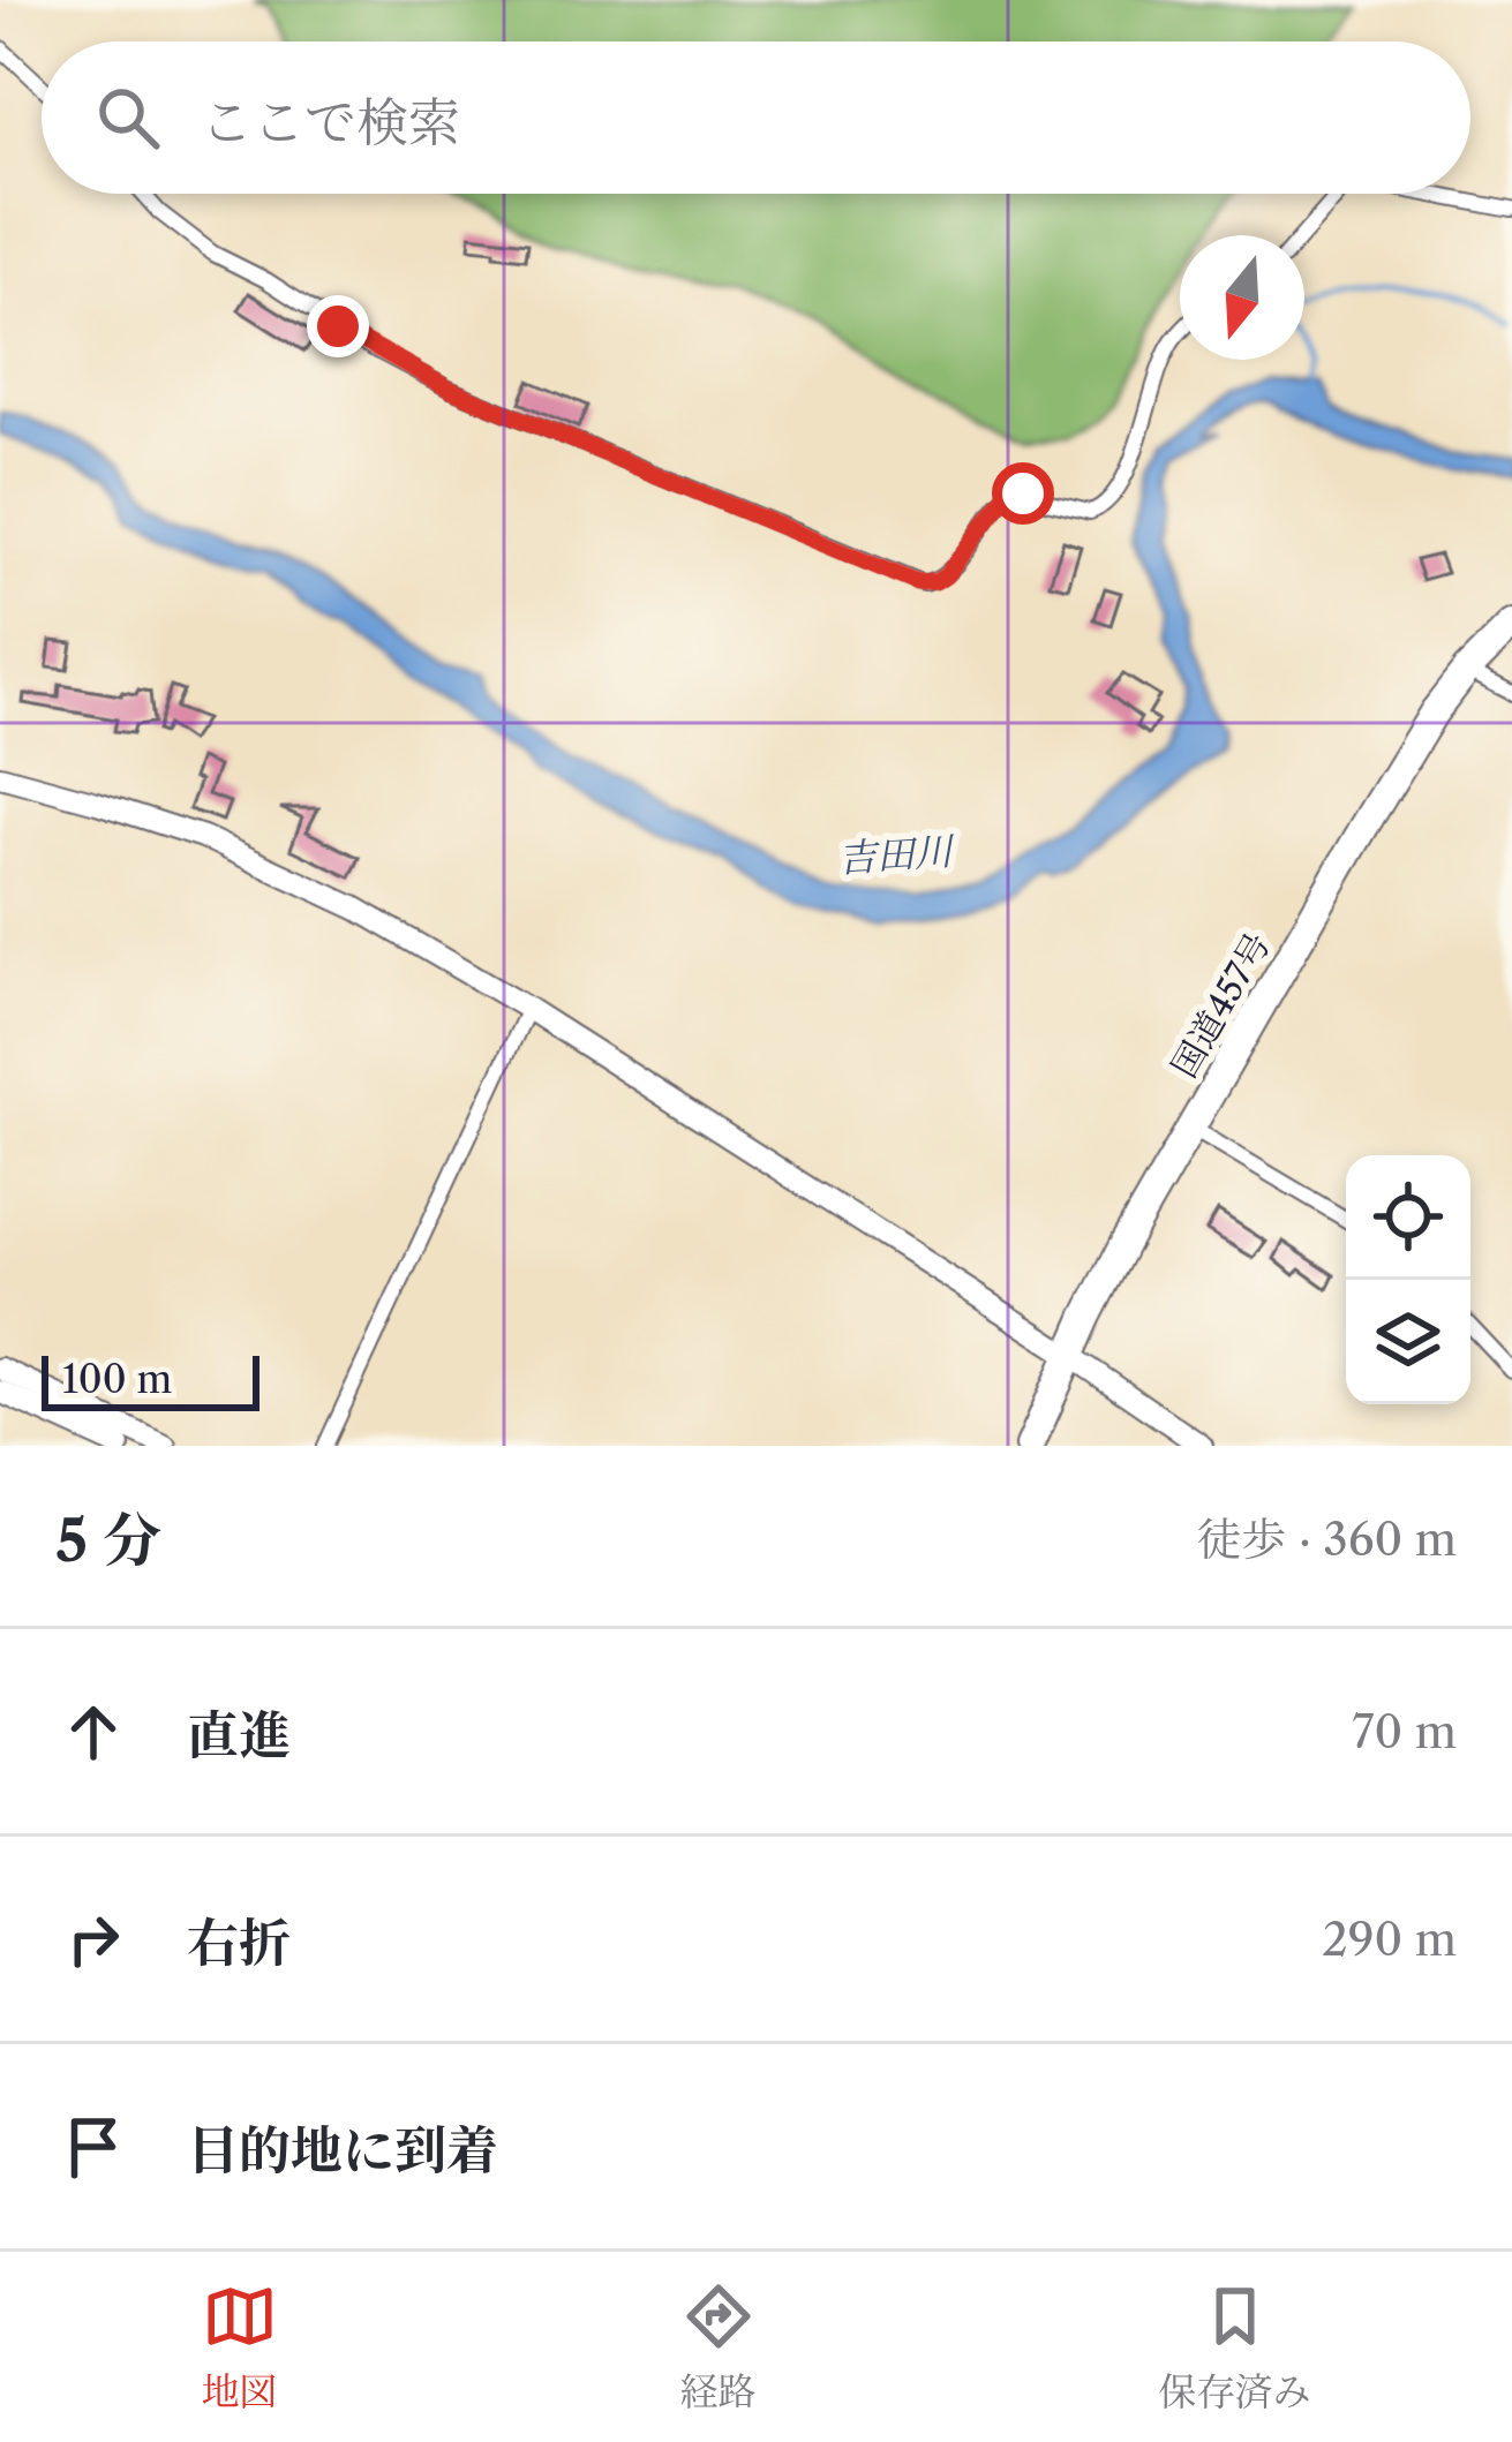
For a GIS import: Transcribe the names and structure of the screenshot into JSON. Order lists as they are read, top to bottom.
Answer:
{
  "streets": {
    "highway": ["国道457号"]
  },
  "water": ["吉田川"],
  "scale_bar": "100 m",
  "north": "bottom",
  "page": {
    "search": "ここで検索",
    "scale": "100 m",
    "heading": ["5 分", "徒歩 · 360 m"],
    "list": [
      ["直進", "70 m"],
      ["右折", "290 m"],
      "目的地に到着"
    ],
    "nav": ["地図", "経路", "保存済み"]
  }
}
